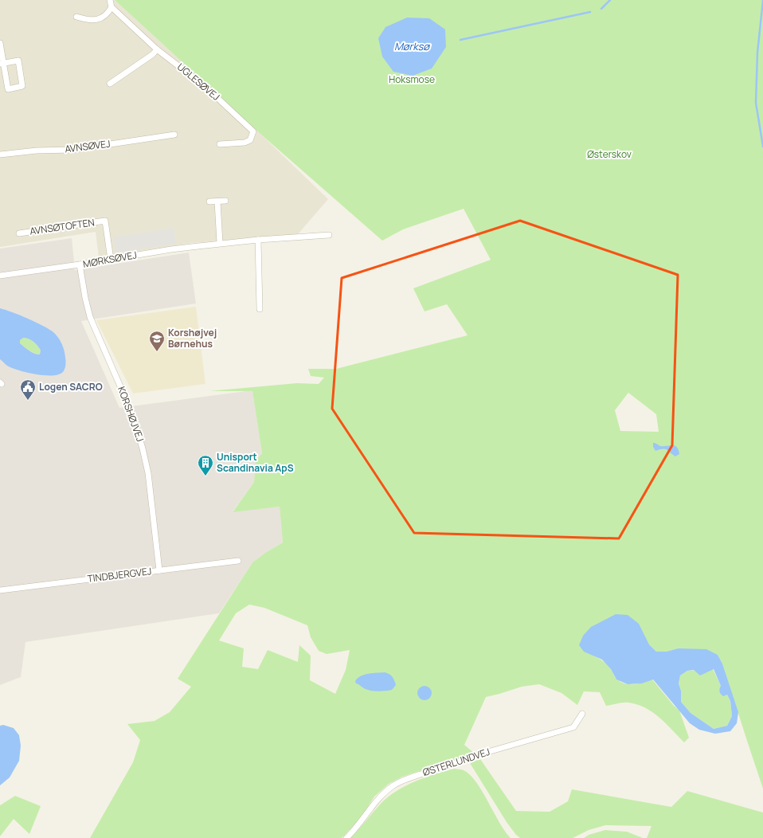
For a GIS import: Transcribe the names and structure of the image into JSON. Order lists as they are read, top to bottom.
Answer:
{
  "streets": {
    "street": [
      "UGLESØVEJ",
      "AVNSØVEJ",
      "AVNSØTOFTEN",
      "MØRKSØVEJ",
      "KORSHØJVEJ",
      "TINDBJERGVEJ",
      "ØSTERLUNDVEJ"
    ]
  },
  "crossings": [
    ["AVNSØTOFTEN", "MØRKSØVEJ"],
    ["MØRKSØVEJ", "KORSHØJVEJ"],
    ["KORSHØJVEJ", "TINDBJERGVEJ"]
  ],
  "water": ["Mørksø"],
  "parks": ["Hoksmose", "Østerskov"],
  "places": {
    "school or university": ["Korshøjvej Børnehus"],
    "public building": ["Logen SACRO"],
    "building": ["Unisport Scandinavia ApS"]
  }
}
